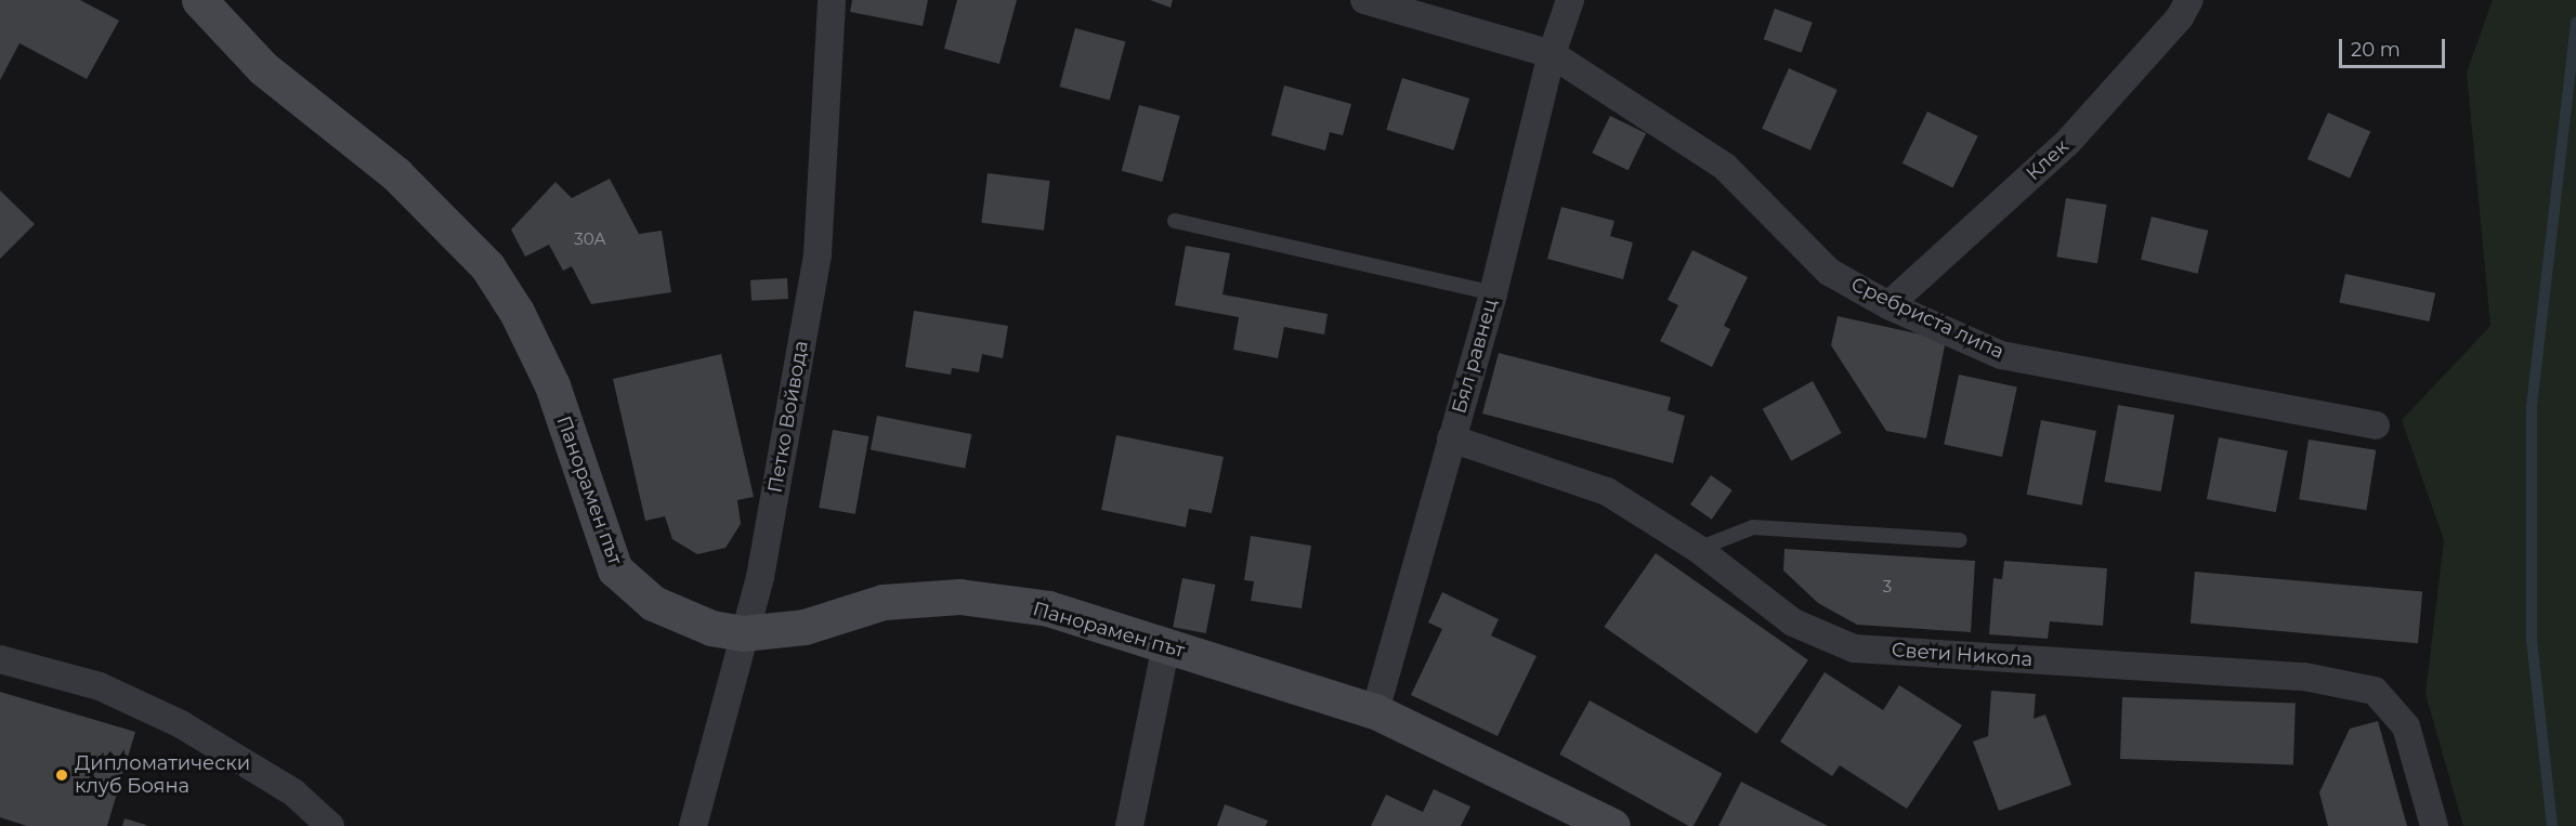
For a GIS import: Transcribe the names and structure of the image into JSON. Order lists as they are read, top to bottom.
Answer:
{
  "streets": {
    "main road": ["Панорамен път"],
    "street": [
      "Клек",
      "Сребриста липа",
      "Бял равнец",
      "Петко Войвода",
      "Свети Никола"
    ]
  },
  "crossings": [
    ["Клек", "Сребриста липа"],
    ["Сребриста липа", "Бял равнец"],
    ["Бял равнец", "Панорамен път"],
    ["Бял равнец", "Свети Никола"],
    ["Петко Войвода", "Панорамен път"]
  ],
  "places": ["Дипломатически клуб Бояна"],
  "house_numbers": ["30А", "3"],
  "scale_bar": "20 m"
}
